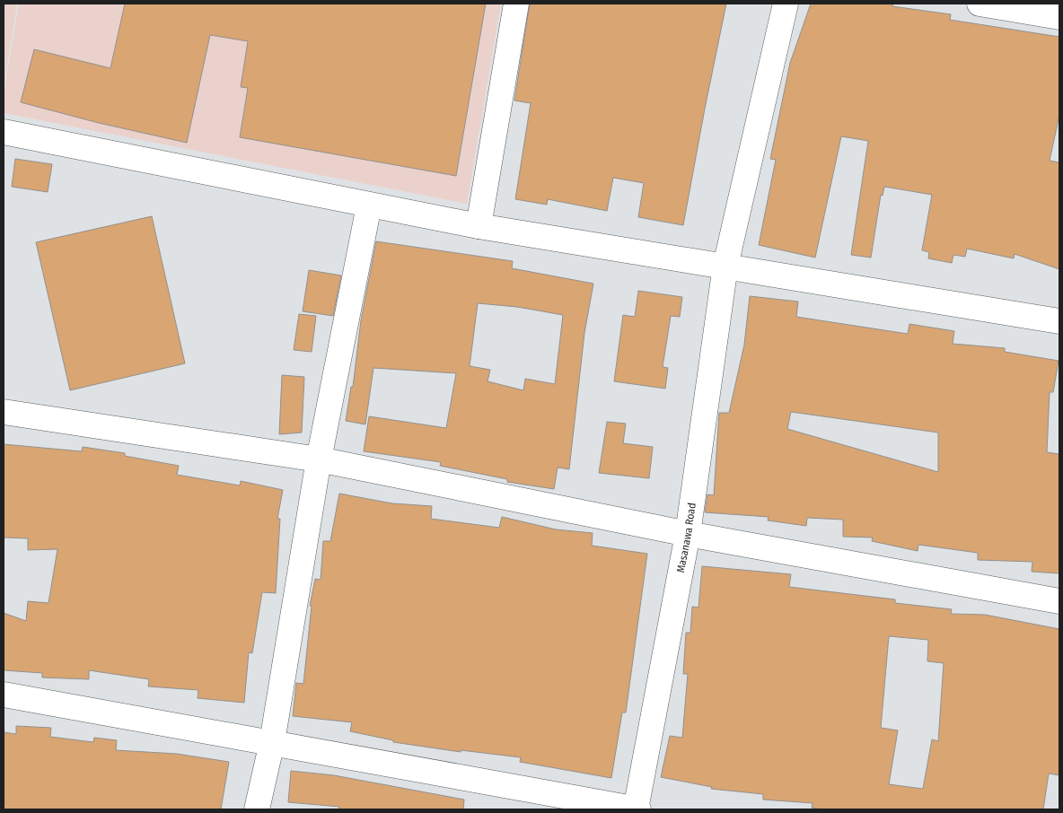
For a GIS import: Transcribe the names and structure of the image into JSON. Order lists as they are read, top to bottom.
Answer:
{
  "streets": {
    "street": ["Masanawa Road"]
  }
}
